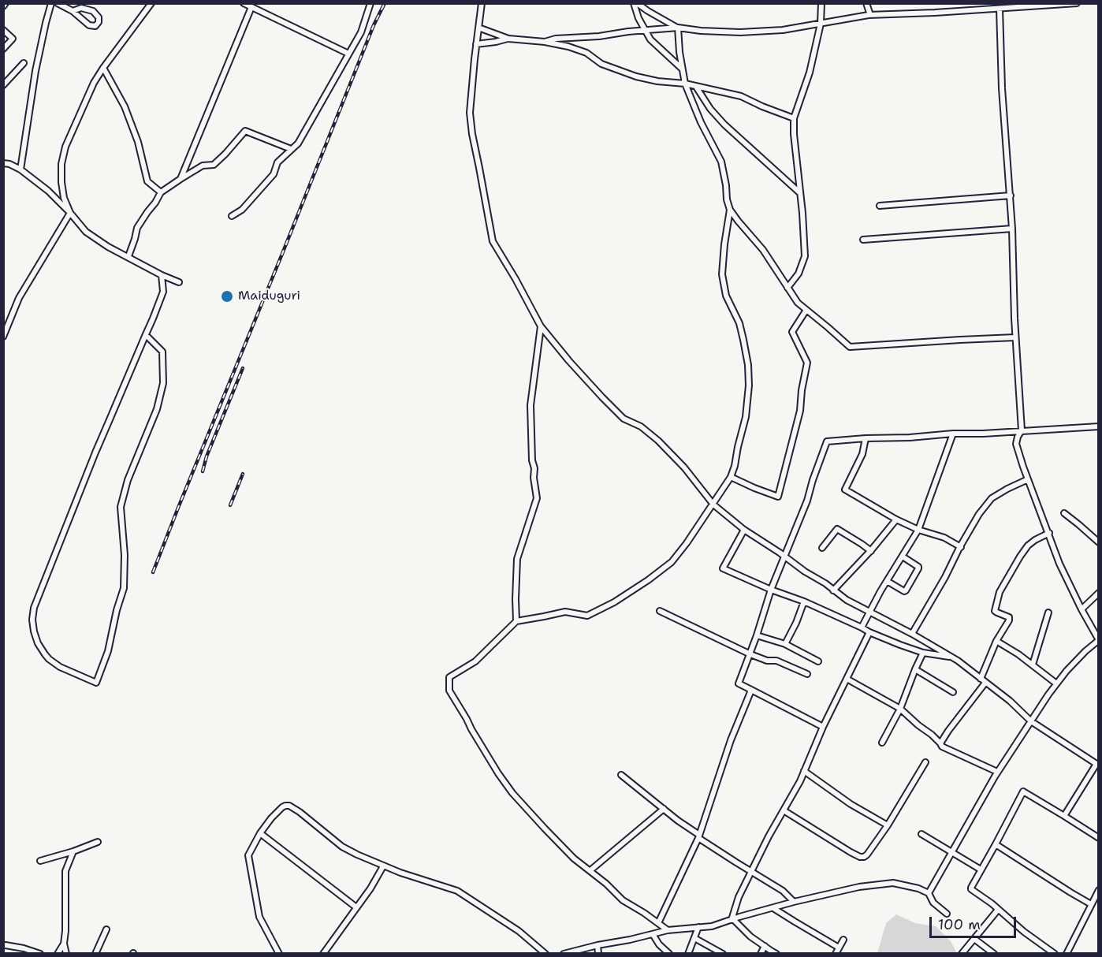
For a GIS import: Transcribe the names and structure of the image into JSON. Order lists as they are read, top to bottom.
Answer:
{
  "places": ["Maiduguri"],
  "scale_bar": "100 m"
}
